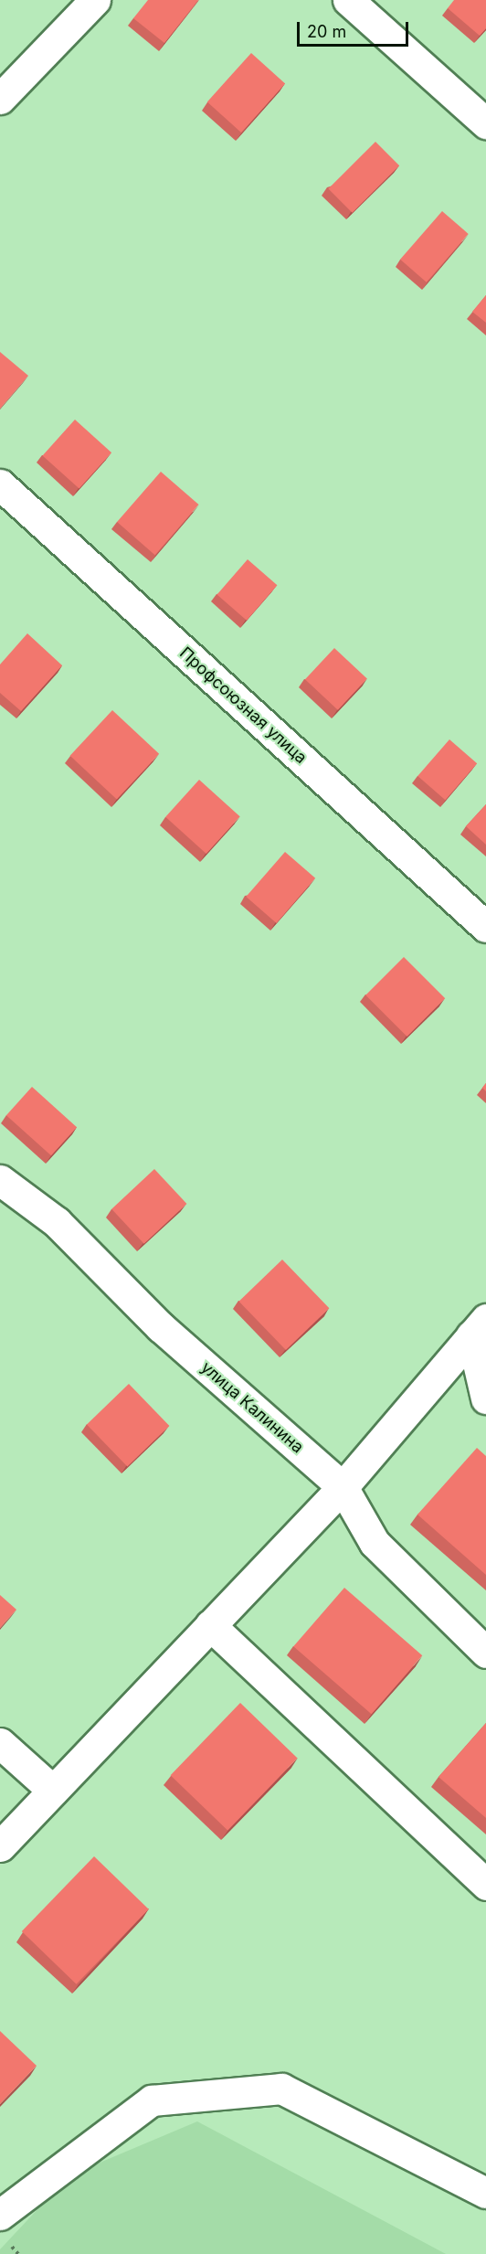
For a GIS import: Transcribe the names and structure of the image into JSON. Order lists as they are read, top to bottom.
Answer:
{
  "streets": {
    "street": ["Профсоюзная улица", "улица Калинина"]
  },
  "scale_bar": "20 m"
}
